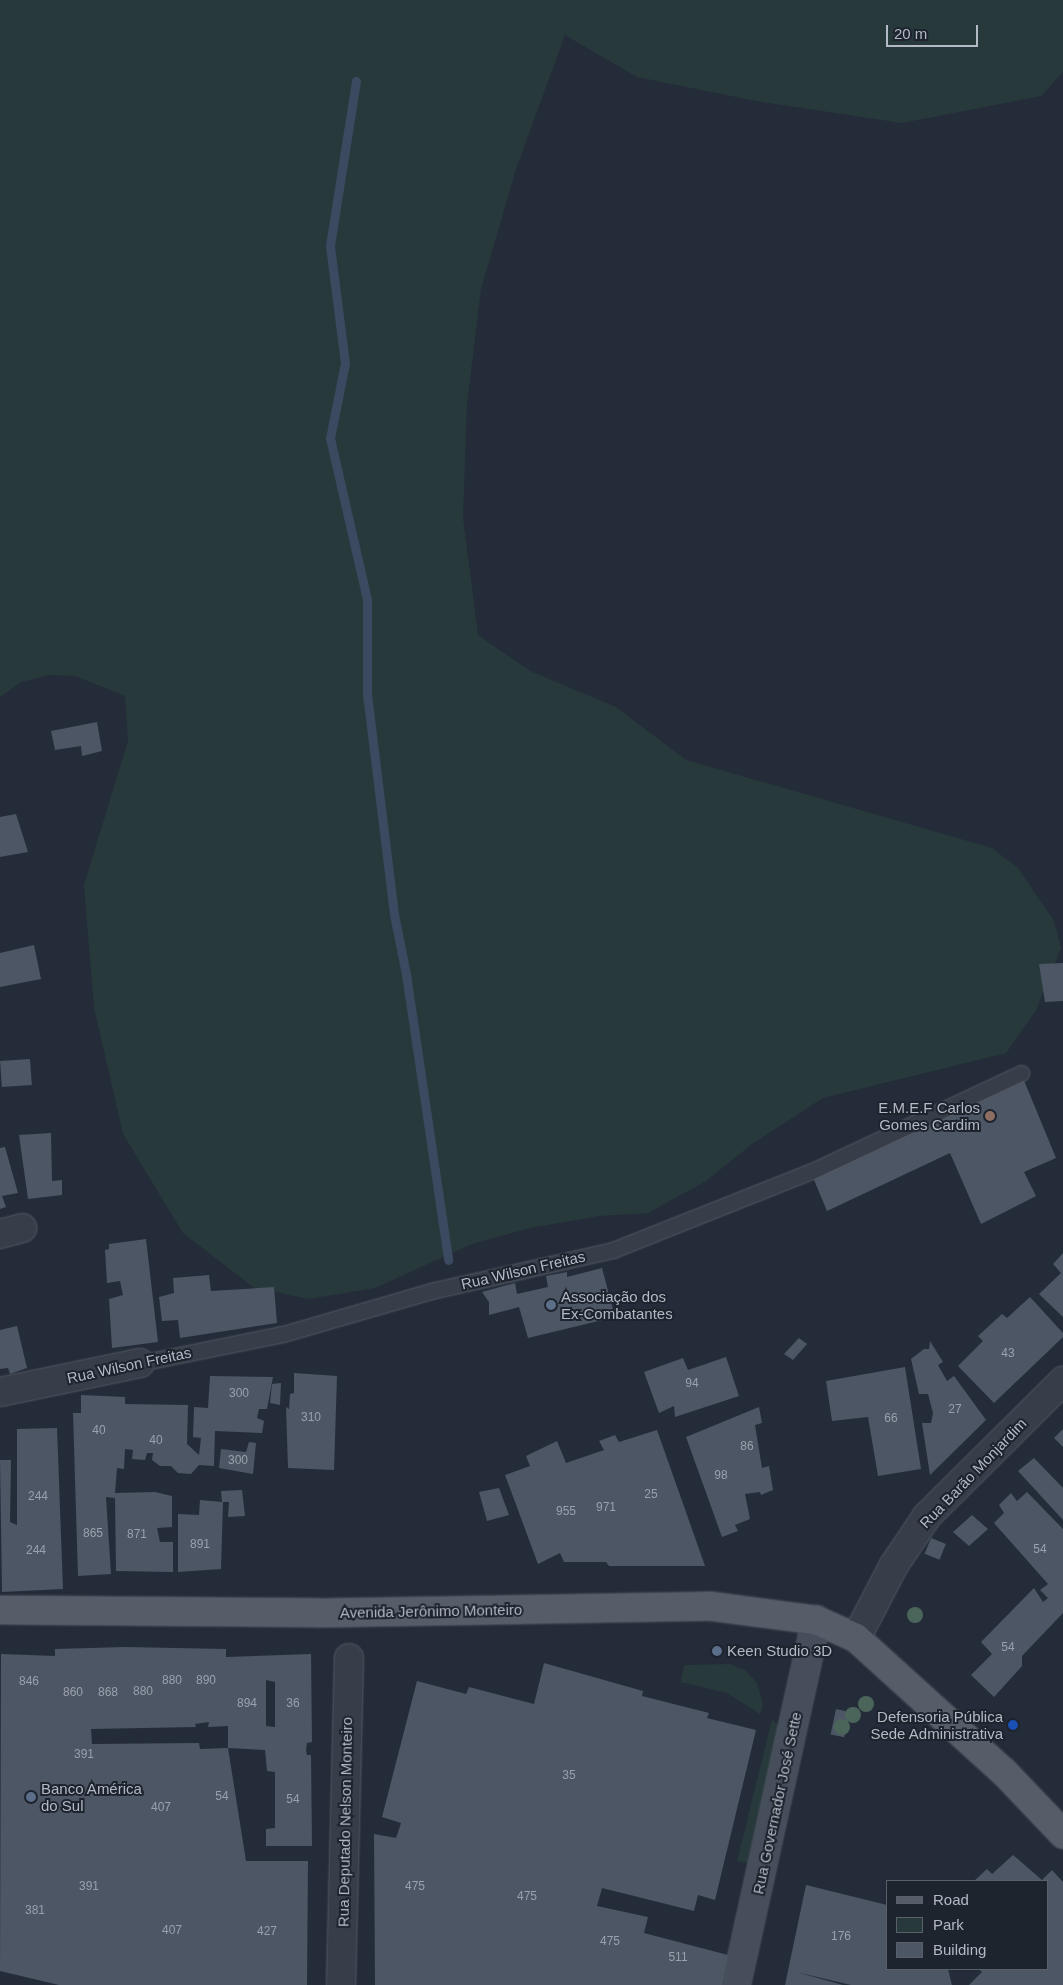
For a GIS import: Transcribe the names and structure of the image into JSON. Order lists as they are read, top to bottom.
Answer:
{
  "streets": {
    "main road": ["Avenida Jerônimo Monteiro", "Rua Governador José Sette"],
    "street": ["Rua Wilson Freitas", "Rua Barão Monjardim", "Rua Deputado Nelson Monteiro"]
  },
  "crossings": [
    ["Rua Barão Monjardim", "Avenida Jerônimo Monteiro"],
    ["Avenida Jerônimo Monteiro", "Rua Governador José Sette"]
  ],
  "places": [
    "E.M.E.F Carlos Gomes Cardim",
    "Associação dos Ex-Combatantes",
    "Keen Studio 3D",
    "Defensoria Pública Sede Administrativa",
    "Banco América do Sul"
  ],
  "house_numbers": [
    "43",
    "94",
    "300",
    "27",
    "310",
    "66",
    "40",
    "40",
    "86",
    "300",
    "98",
    "25",
    "244",
    "971",
    "955",
    "865",
    "871",
    "891",
    "54",
    "244",
    "54",
    "880",
    "890",
    "846",
    "880",
    "860",
    "868",
    "894",
    "36",
    "391",
    "35",
    "54",
    "54",
    "407",
    "391",
    "475",
    "475",
    "381",
    "407",
    "427",
    "176",
    "475",
    "511"
  ],
  "legend": ["Road", "Park", "Building"],
  "scale_bar": "20 m"
}
